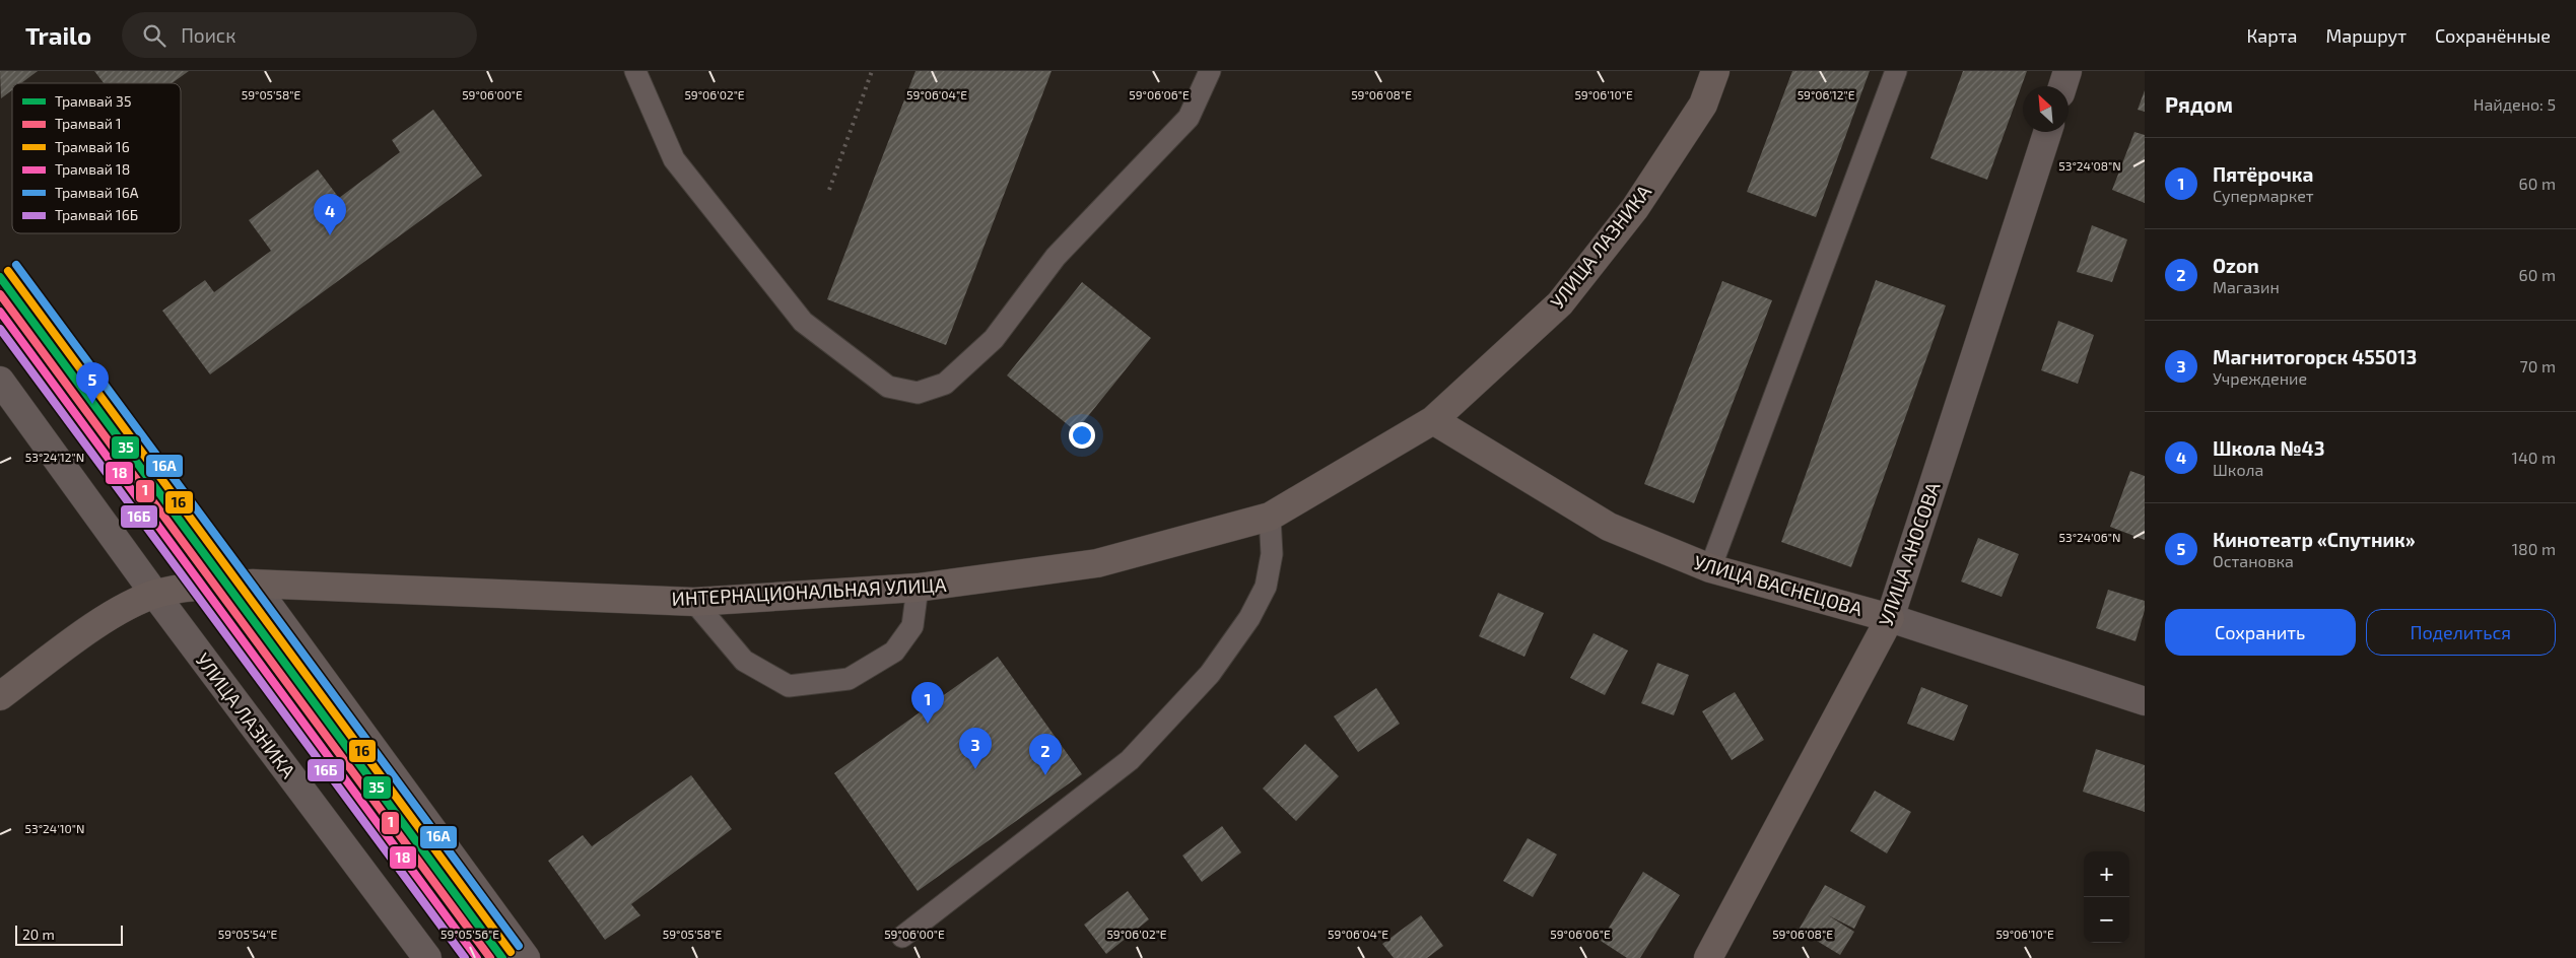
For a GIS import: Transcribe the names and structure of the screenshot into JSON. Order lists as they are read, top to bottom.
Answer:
{
  "streets": {
    "street": [
      "УЛИЦА ЛАЗНИКА",
      "УЛИЦА АНОСОВА",
      "УЛИЦА ВАСНЕЦОВА",
      "ИНТЕРНАЦИОНАЛЬНАЯ УЛИЦА"
    ]
  },
  "crossings": [
    ["УЛИЦА ЛАЗНИКА", "УЛИЦА ВАСНЕЦОВА"],
    ["УЛИЦА ЛАЗНИКА", "ИНТЕРНАЦИОНАЛЬНАЯ УЛИЦА"],
    ["УЛИЦА АНОСОВА", "УЛИЦА ВАСНЕЦОВА"],
    ["УЛИЦА ВАСНЕЦОВА", "ИНТЕРНАЦИОНАЛЬНАЯ УЛИЦА"]
  ],
  "lines": [
    "tram line 16А",
    "tram line 16",
    "tram line 35",
    "tram line 1",
    "tram line 18",
    "tram line 16Б"
  ],
  "legend": [
    "Трамвай 35",
    "Трамвай 1",
    "Трамвай 16",
    "Трамвай 18",
    "Трамвай 16А",
    "Трамвай 16Б"
  ],
  "scale_bar": "20 m",
  "north": "top left",
  "page": {
    "header": "Trailo",
    "search": "Поиск",
    "nav": ["Карта", "Маршрут", "Сохранённые"],
    "heading": ["Рядом", "Найдено: 5"],
    "list": [
      {
        "mark": "1",
        "name": "Пятёрочка",
        "note": "Супермаркет",
        "value": "60 m"
      },
      {
        "mark": "2",
        "name": "Ozon",
        "note": "Магазин",
        "value": "60 m"
      },
      {
        "mark": "3",
        "name": "Магнитогорск 455013",
        "note": "Учреждение",
        "value": "70 m"
      },
      {
        "mark": "4",
        "name": "Школа №43",
        "note": "Школа",
        "value": "140 m"
      },
      {
        "mark": "5",
        "name": "Кинотеатр «Спутник»",
        "note": "Остановка",
        "value": "180 m"
      }
    ],
    "pins": [
      "4",
      "5",
      "1",
      "3",
      "2"
    ],
    "buttons": ["Сохранить", "Поделиться"],
    "map_buttons": ["+", "−"],
    "scale": "20 m"
  },
  "coordinates": [
    "59°05'58\"E",
    "59°06'00\"E",
    "59°06'02\"E",
    "59°06'04\"E",
    "59°06'06\"E",
    "59°06'08\"E",
    "59°06'10\"E",
    "59°06'12\"E",
    "53°24'08\"N",
    "53°24'12\"N",
    "53°24'06\"N",
    "53°24'10\"N",
    "59°05'54\"E",
    "59°05'56\"E"
  ]
}
